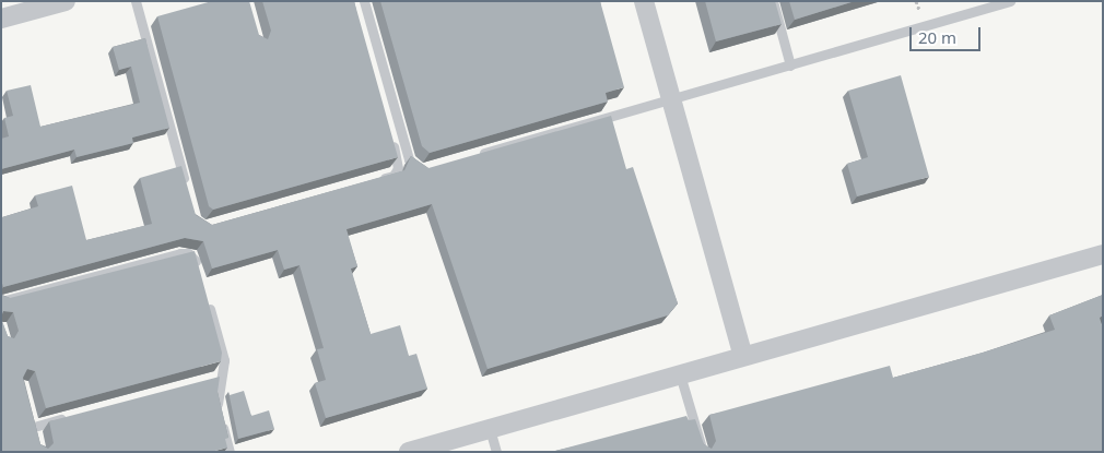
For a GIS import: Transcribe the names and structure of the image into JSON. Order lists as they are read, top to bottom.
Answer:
{
  "scale_bar": "20 m"
}
